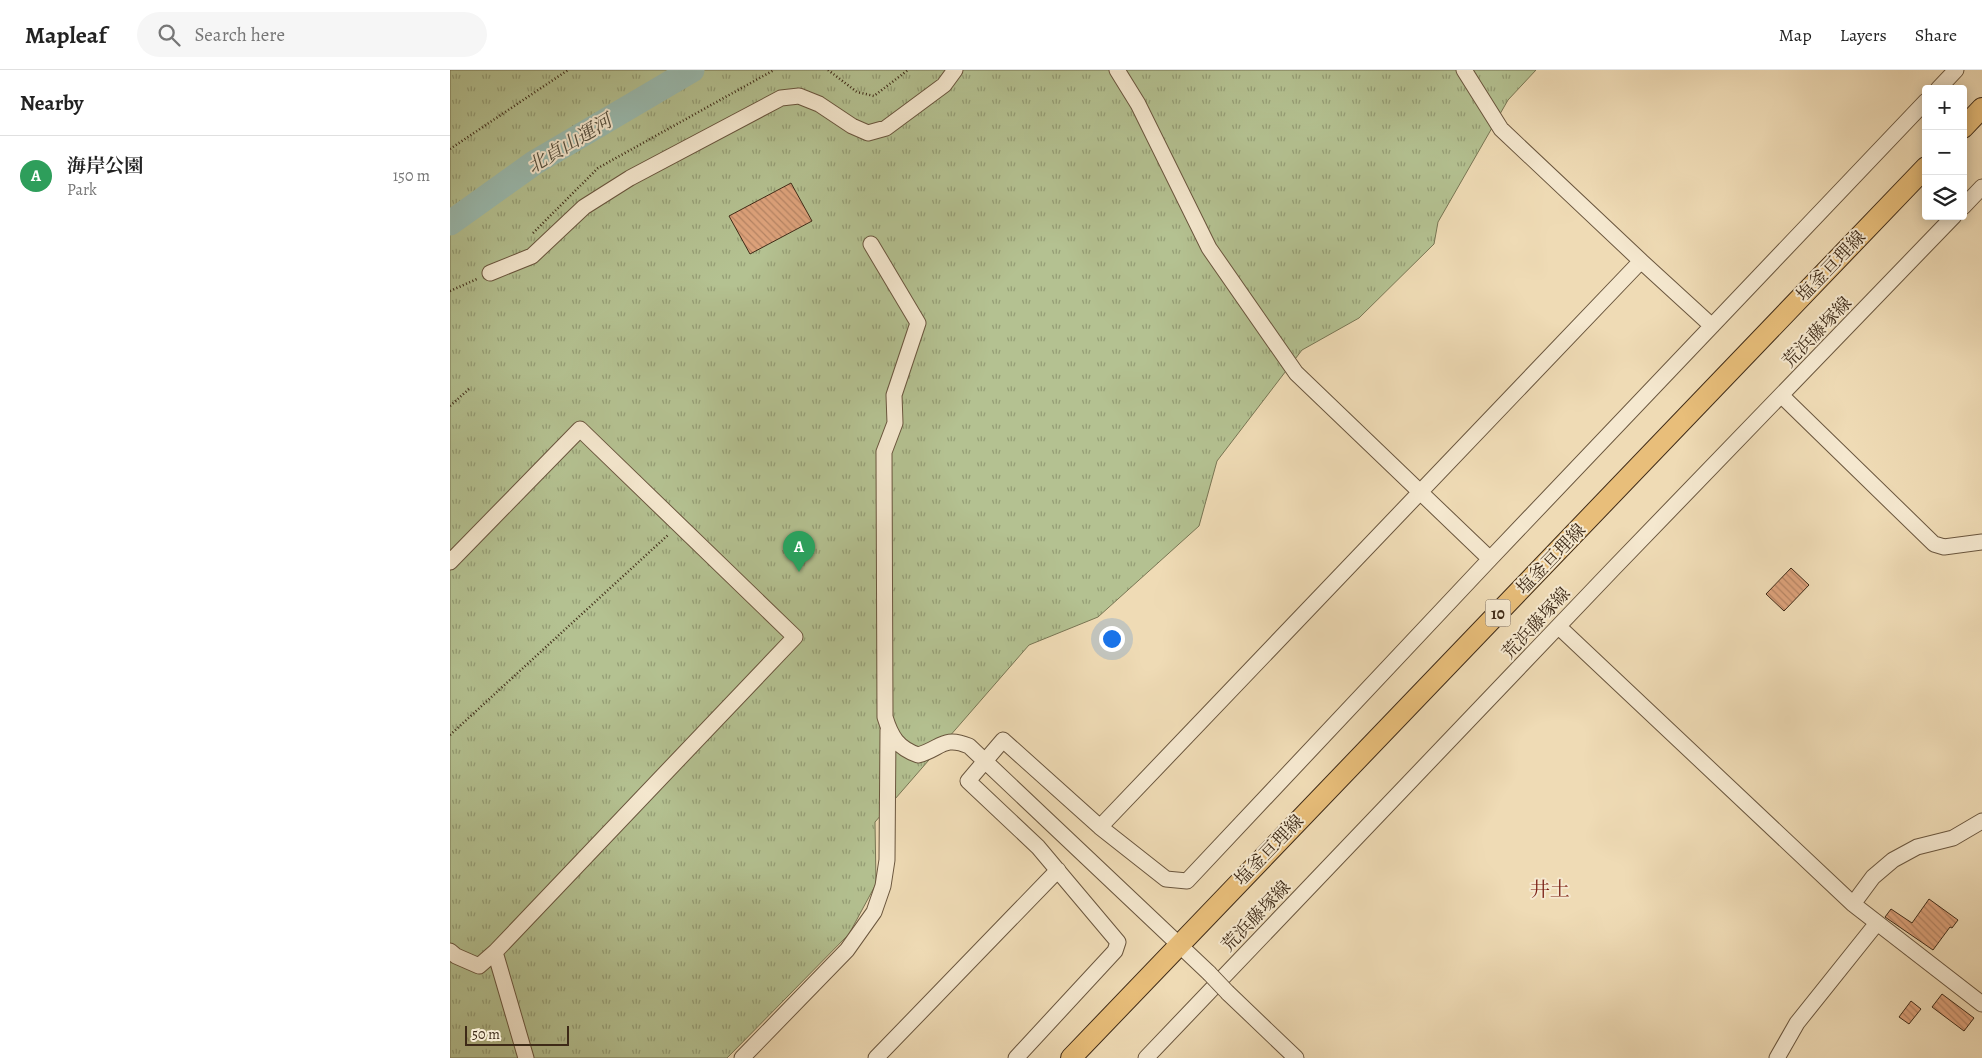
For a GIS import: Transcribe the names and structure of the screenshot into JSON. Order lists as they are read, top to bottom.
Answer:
{
  "streets": {
    "main road": ["塩釜亘理線", "10"],
    "street": ["荒浜藤塚線"]
  },
  "districts": ["井土"],
  "water": ["北貞山運河"],
  "scale_bar": "50 m",
  "page": {
    "header": "Mapleaf",
    "search": "Search here",
    "nav": ["Map", "Layers", "Share"],
    "heading": "Nearby",
    "map_buttons": ["+", "−"],
    "list": [
      {
        "mark": "A",
        "name": "海岸公園",
        "note": "Park",
        "value": "150 m"
      }
    ],
    "pins": "A",
    "scale": "50 m"
  }
}
